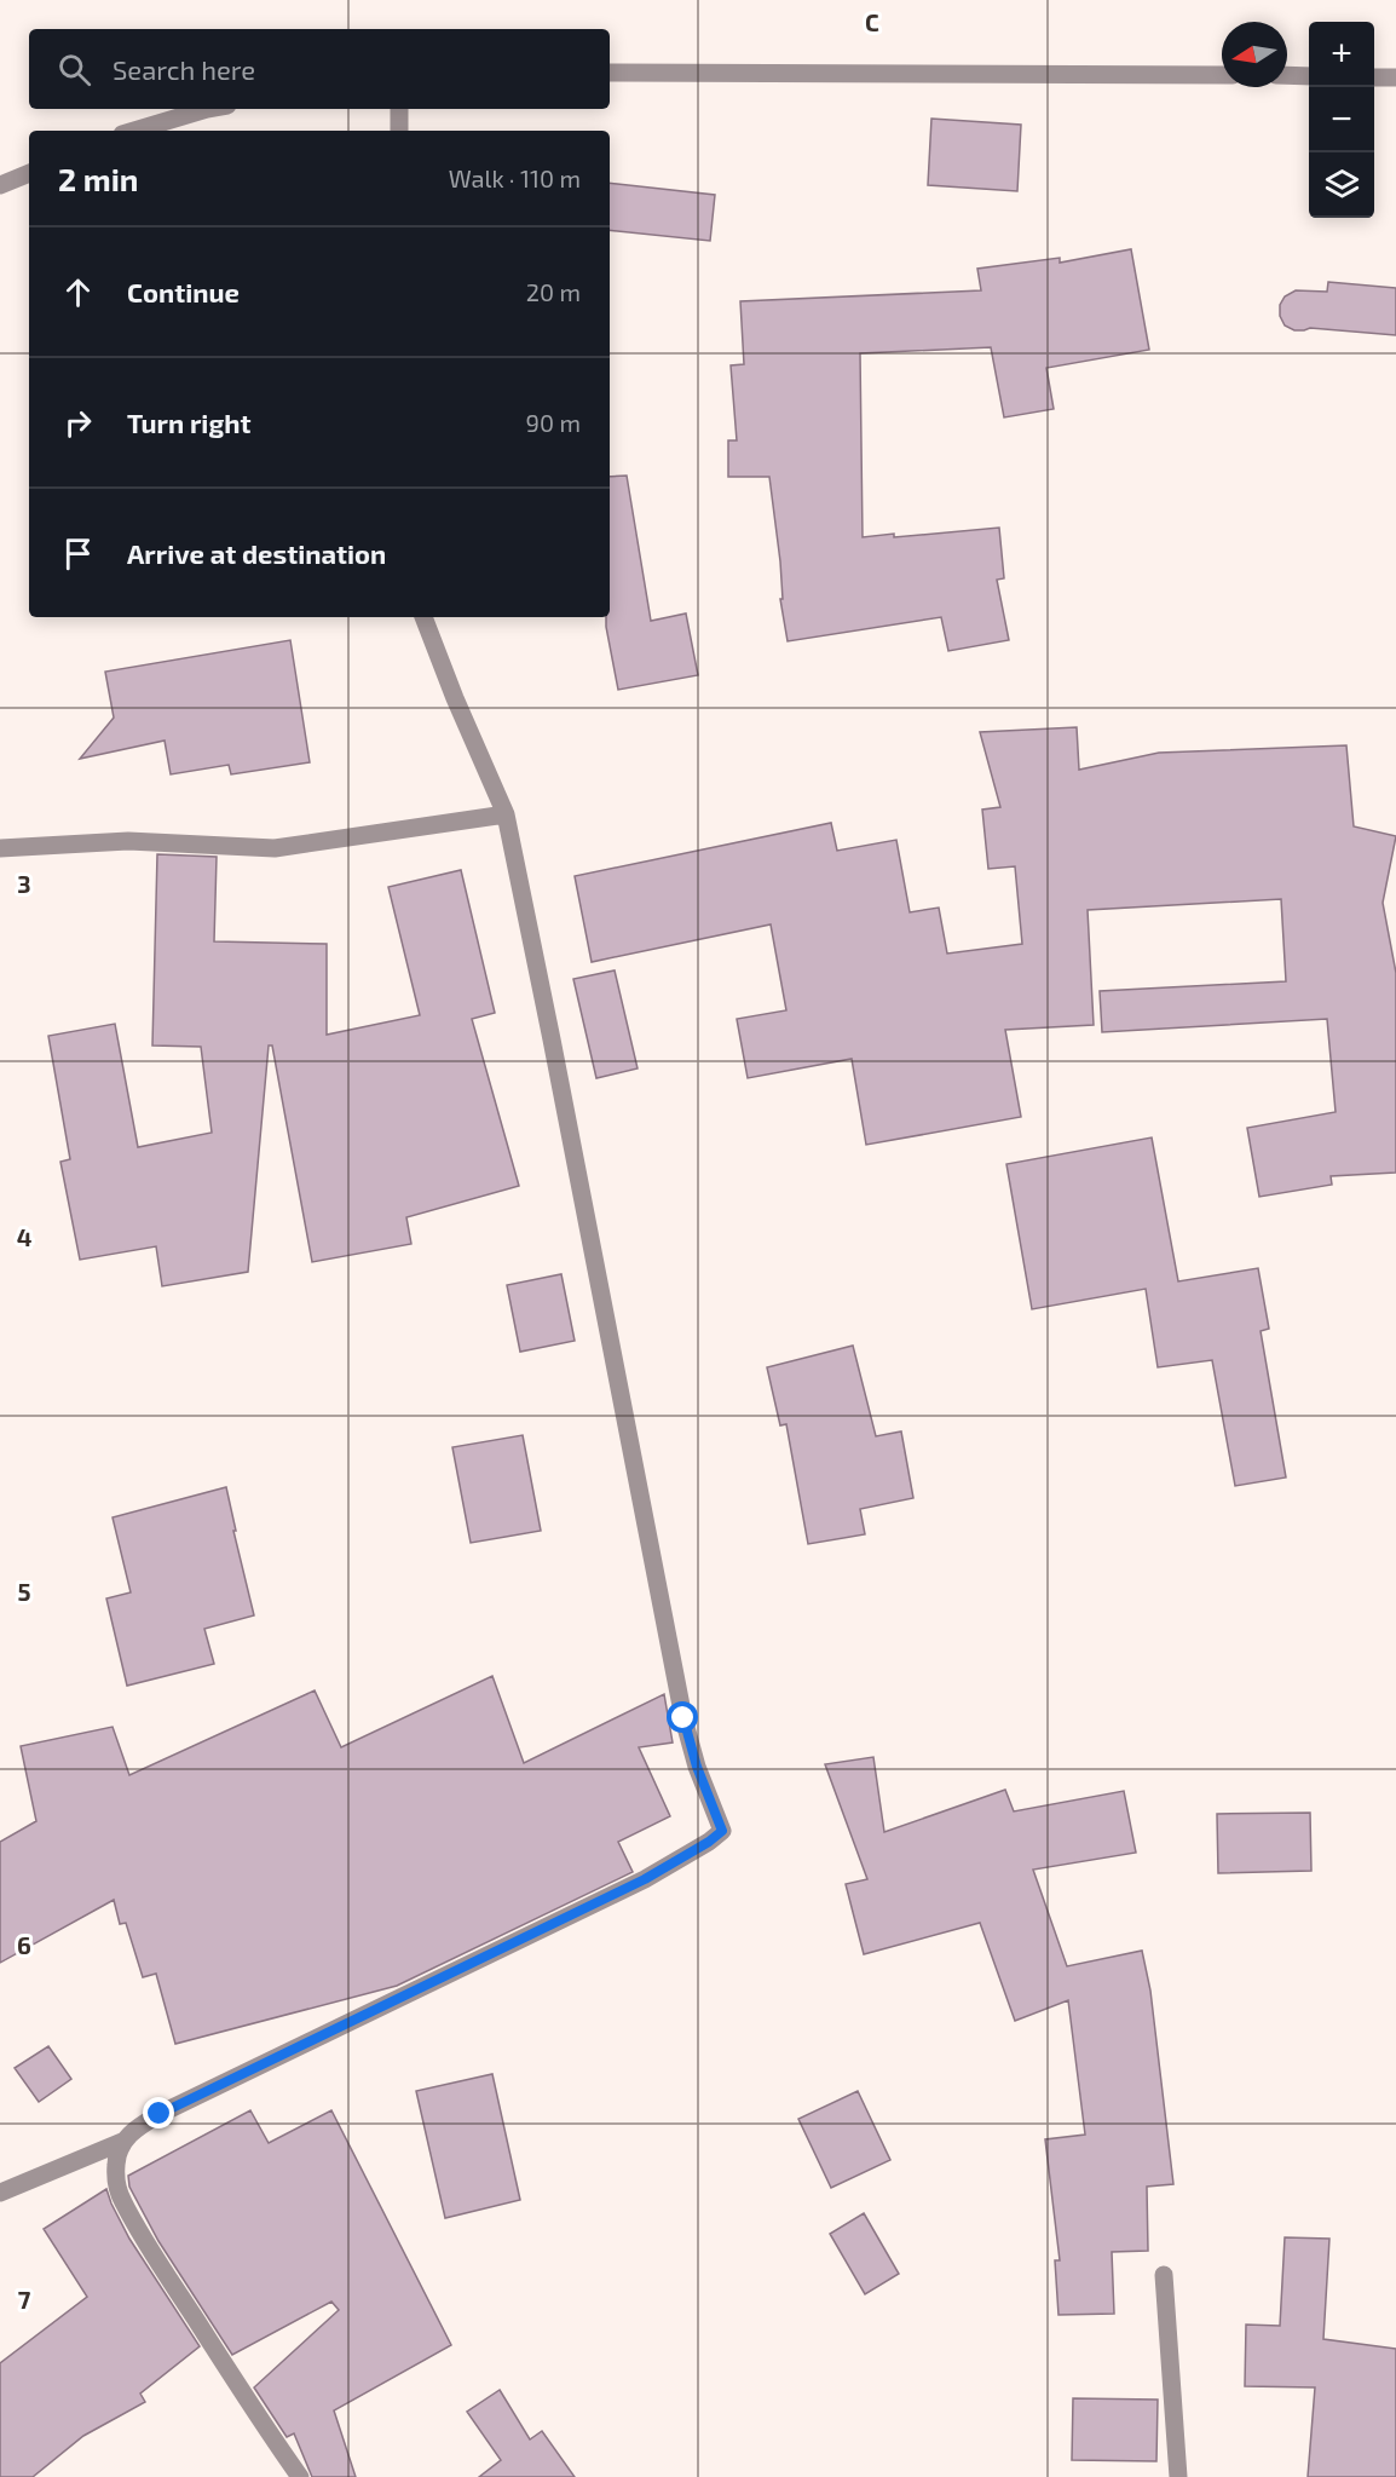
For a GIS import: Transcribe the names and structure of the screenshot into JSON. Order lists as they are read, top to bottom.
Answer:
{
  "north": "left",
  "page": {
    "map_buttons": ["+", "−"],
    "search": "Search here",
    "heading": ["2 min", "Walk · 110 m"],
    "list": [
      ["Continue", "20 m"],
      ["Turn right", "90 m"],
      "Arrive at destination"
    ]
  },
  "grid": {
    "columns": ["C"],
    "rows": [
      "3",
      "4",
      "5",
      "6",
      "7"
    ]
  }
}
